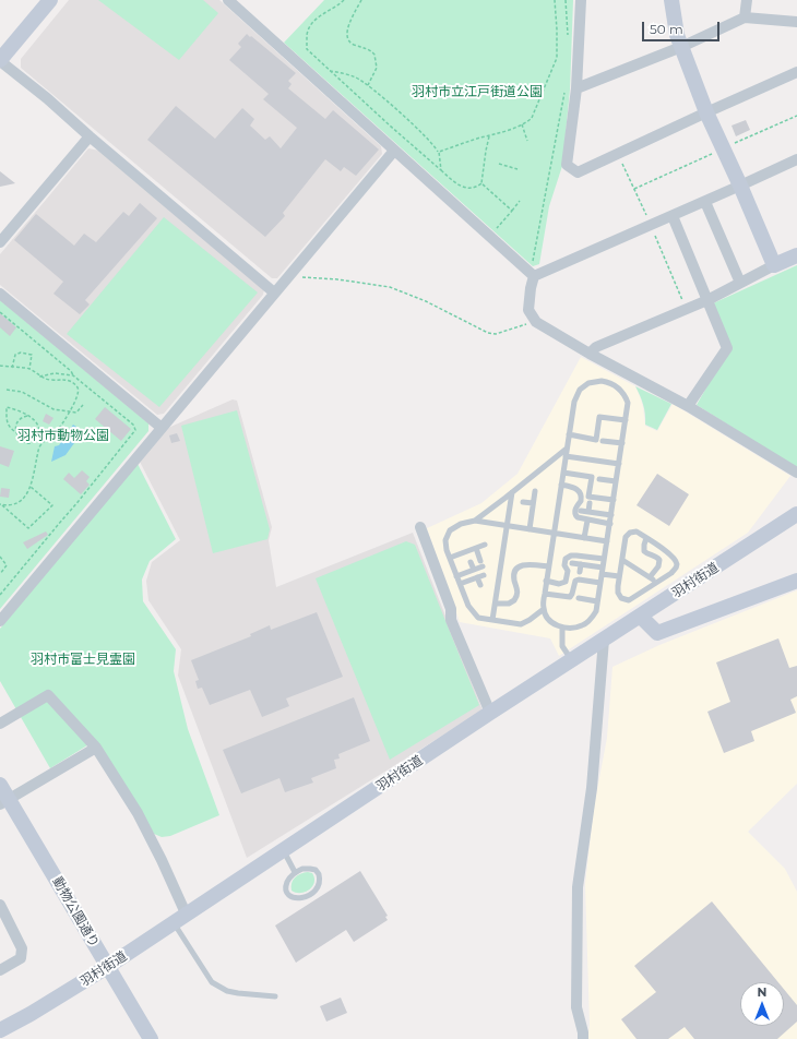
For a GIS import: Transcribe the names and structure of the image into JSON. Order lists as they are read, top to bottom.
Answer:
{
  "streets": {
    "main road": ["羽村街道", "動物公園通り"]
  },
  "crossings": [
    ["羽村街道", "動物公園通り"]
  ],
  "parks": ["羽村市立江戸街道公園", "羽村市動物公園", "羽村市富士見霊園"],
  "scale_bar": "50 m",
  "north": "top"
}
